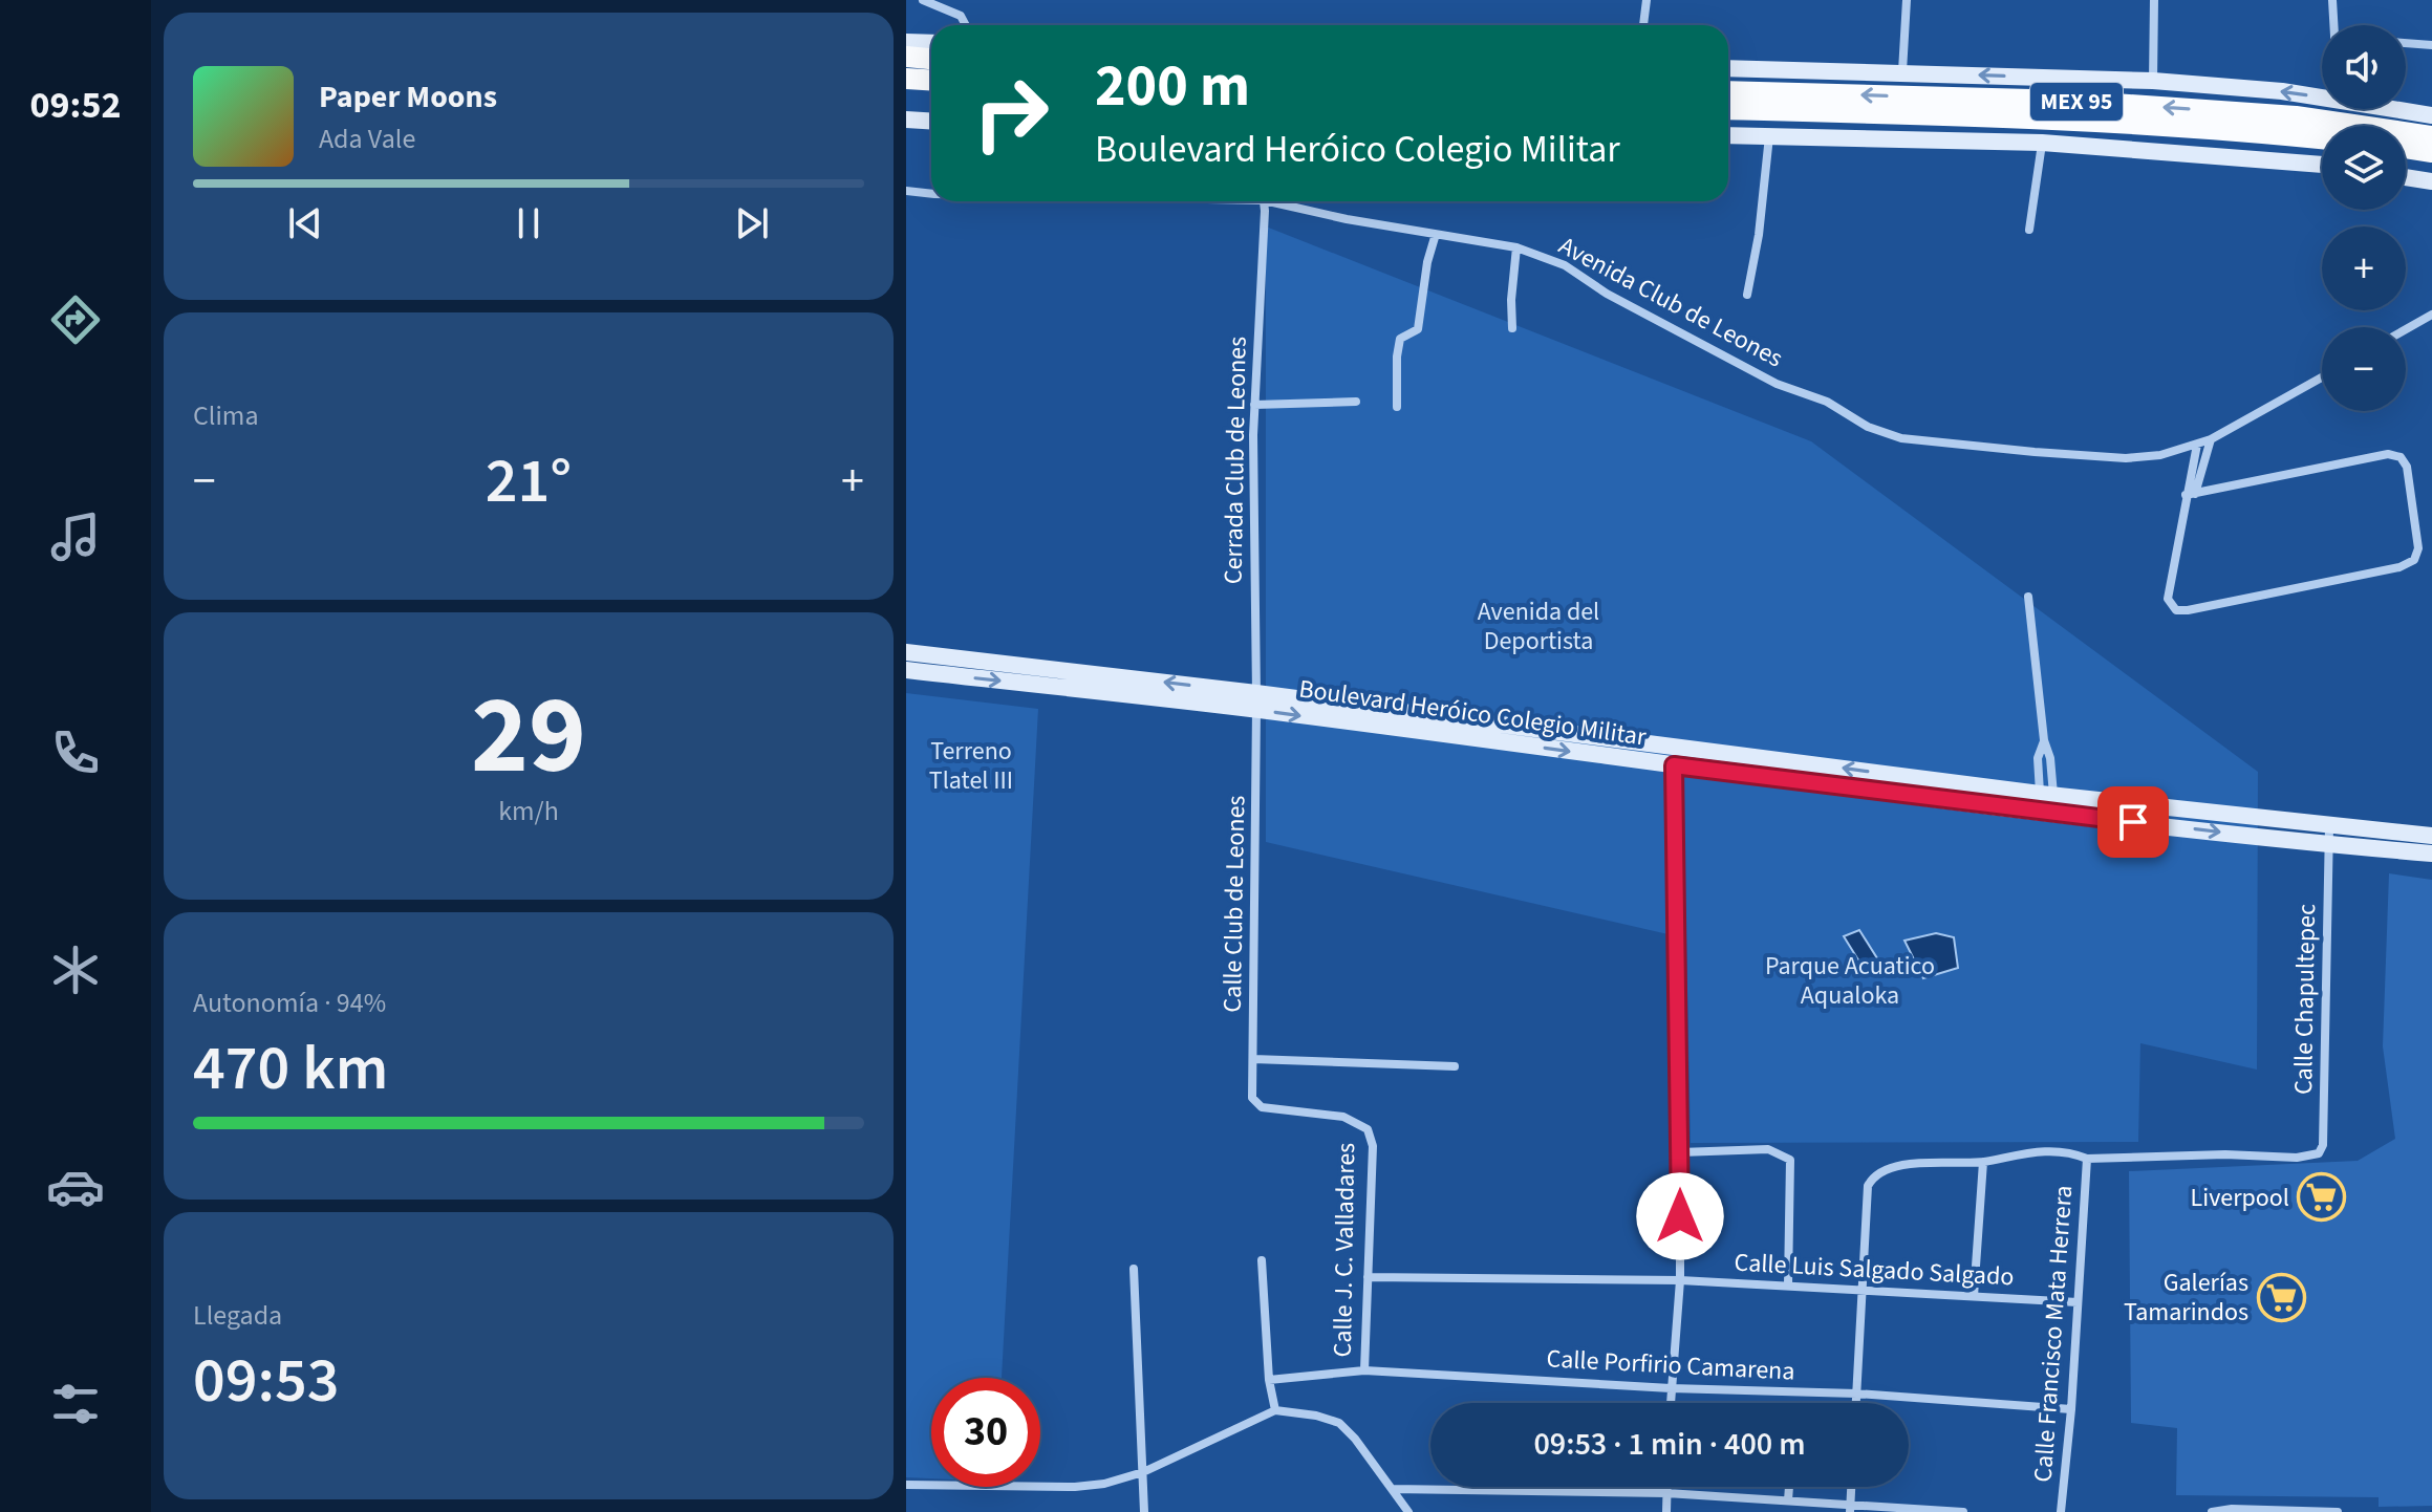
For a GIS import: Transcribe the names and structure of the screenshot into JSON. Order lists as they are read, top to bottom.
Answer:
{
  "streets": {
    "main road": ["MEX 95", "Boulevard Heróico Colegio Militar"],
    "street": [
      "Avenida Club de Leones",
      "Cerrada Club de Leones",
      "Calle Club de Leones",
      "Calle Chapultepec",
      "Calle J. C. Valladares",
      "Calle Luis Salgado Salgado",
      "Calle Francisco Mata Herrera",
      "Calle Porfirio Camarena"
    ]
  },
  "crossings": [
    ["Cerrada Club de Leones", "Boulevard Heróico Colegio Militar"],
    ["Cerrada Club de Leones", "Calle Club de Leones"],
    ["Boulevard Heróico Colegio Militar", "Calle Club de Leones"],
    ["Boulevard Heróico Colegio Militar", "Calle Chapultepec"],
    ["Calle Club de Leones", "Calle J. C. Valladares"],
    ["Calle Chapultepec", "Calle Francisco Mata Herrera"],
    ["Calle J. C. Valladares", "Calle Luis Salgado Salgado"],
    ["Calle J. C. Valladares", "Calle Porfirio Camarena"],
    ["Calle Luis Salgado Salgado", "Calle Francisco Mata Herrera"],
    ["Calle Francisco Mata Herrera", "Calle Porfirio Camarena"]
  ],
  "parks": ["Avenida del Deportista", "Terreno Tlatel III", "Parque Acuatico Aqualoka"],
  "places": {
    "supermarket": ["Liverpool", "Galerías Tamarindos"]
  },
  "page": {
    "tabs": "09:52",
    "map_buttons": ["+", "−"],
    "turn": ["200 m", "Boulevard Heróico Colegio Militar"],
    "song": ["Paper Moons", "Ada Vale"],
    "tile": [
      "Clima",
      ["29", "km/h"],
      ["Autonomía · 94%", "470 km"],
      ["Llegada", "09:53"]
    ],
    "heat": ["−", "21°", "+"],
    "limit": "30",
    "trip": "09:53 · 1 min · 400 m"
  }
}
